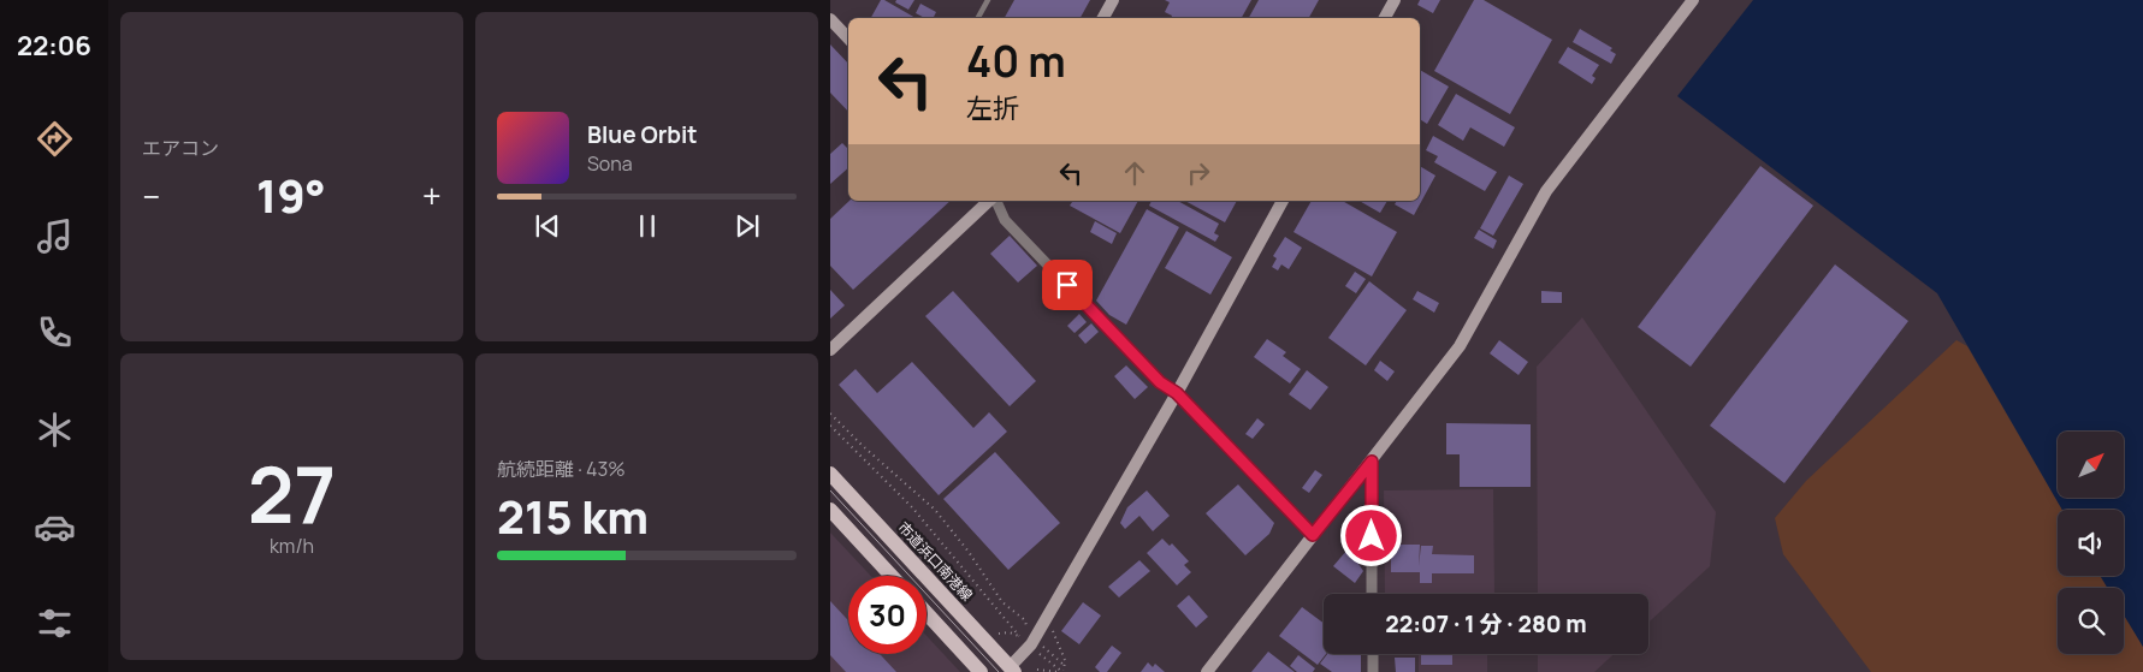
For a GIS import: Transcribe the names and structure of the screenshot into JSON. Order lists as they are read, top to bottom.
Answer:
{
  "streets": {
    "main road": ["市道浜口南港線"]
  },
  "north": "top right",
  "page": {
    "tabs": "22:06",
    "tile": [
      "エアコン",
      ["27", "km/h"],
      ["航続距離 · 43%", "215 km"]
    ],
    "turn": ["40 m", "左折"],
    "song": ["Blue Orbit", "Sona"],
    "heat": ["−", "19°", "+"],
    "limit": "30",
    "trip": "22:07 · 1 分 · 280 m"
  }
}
